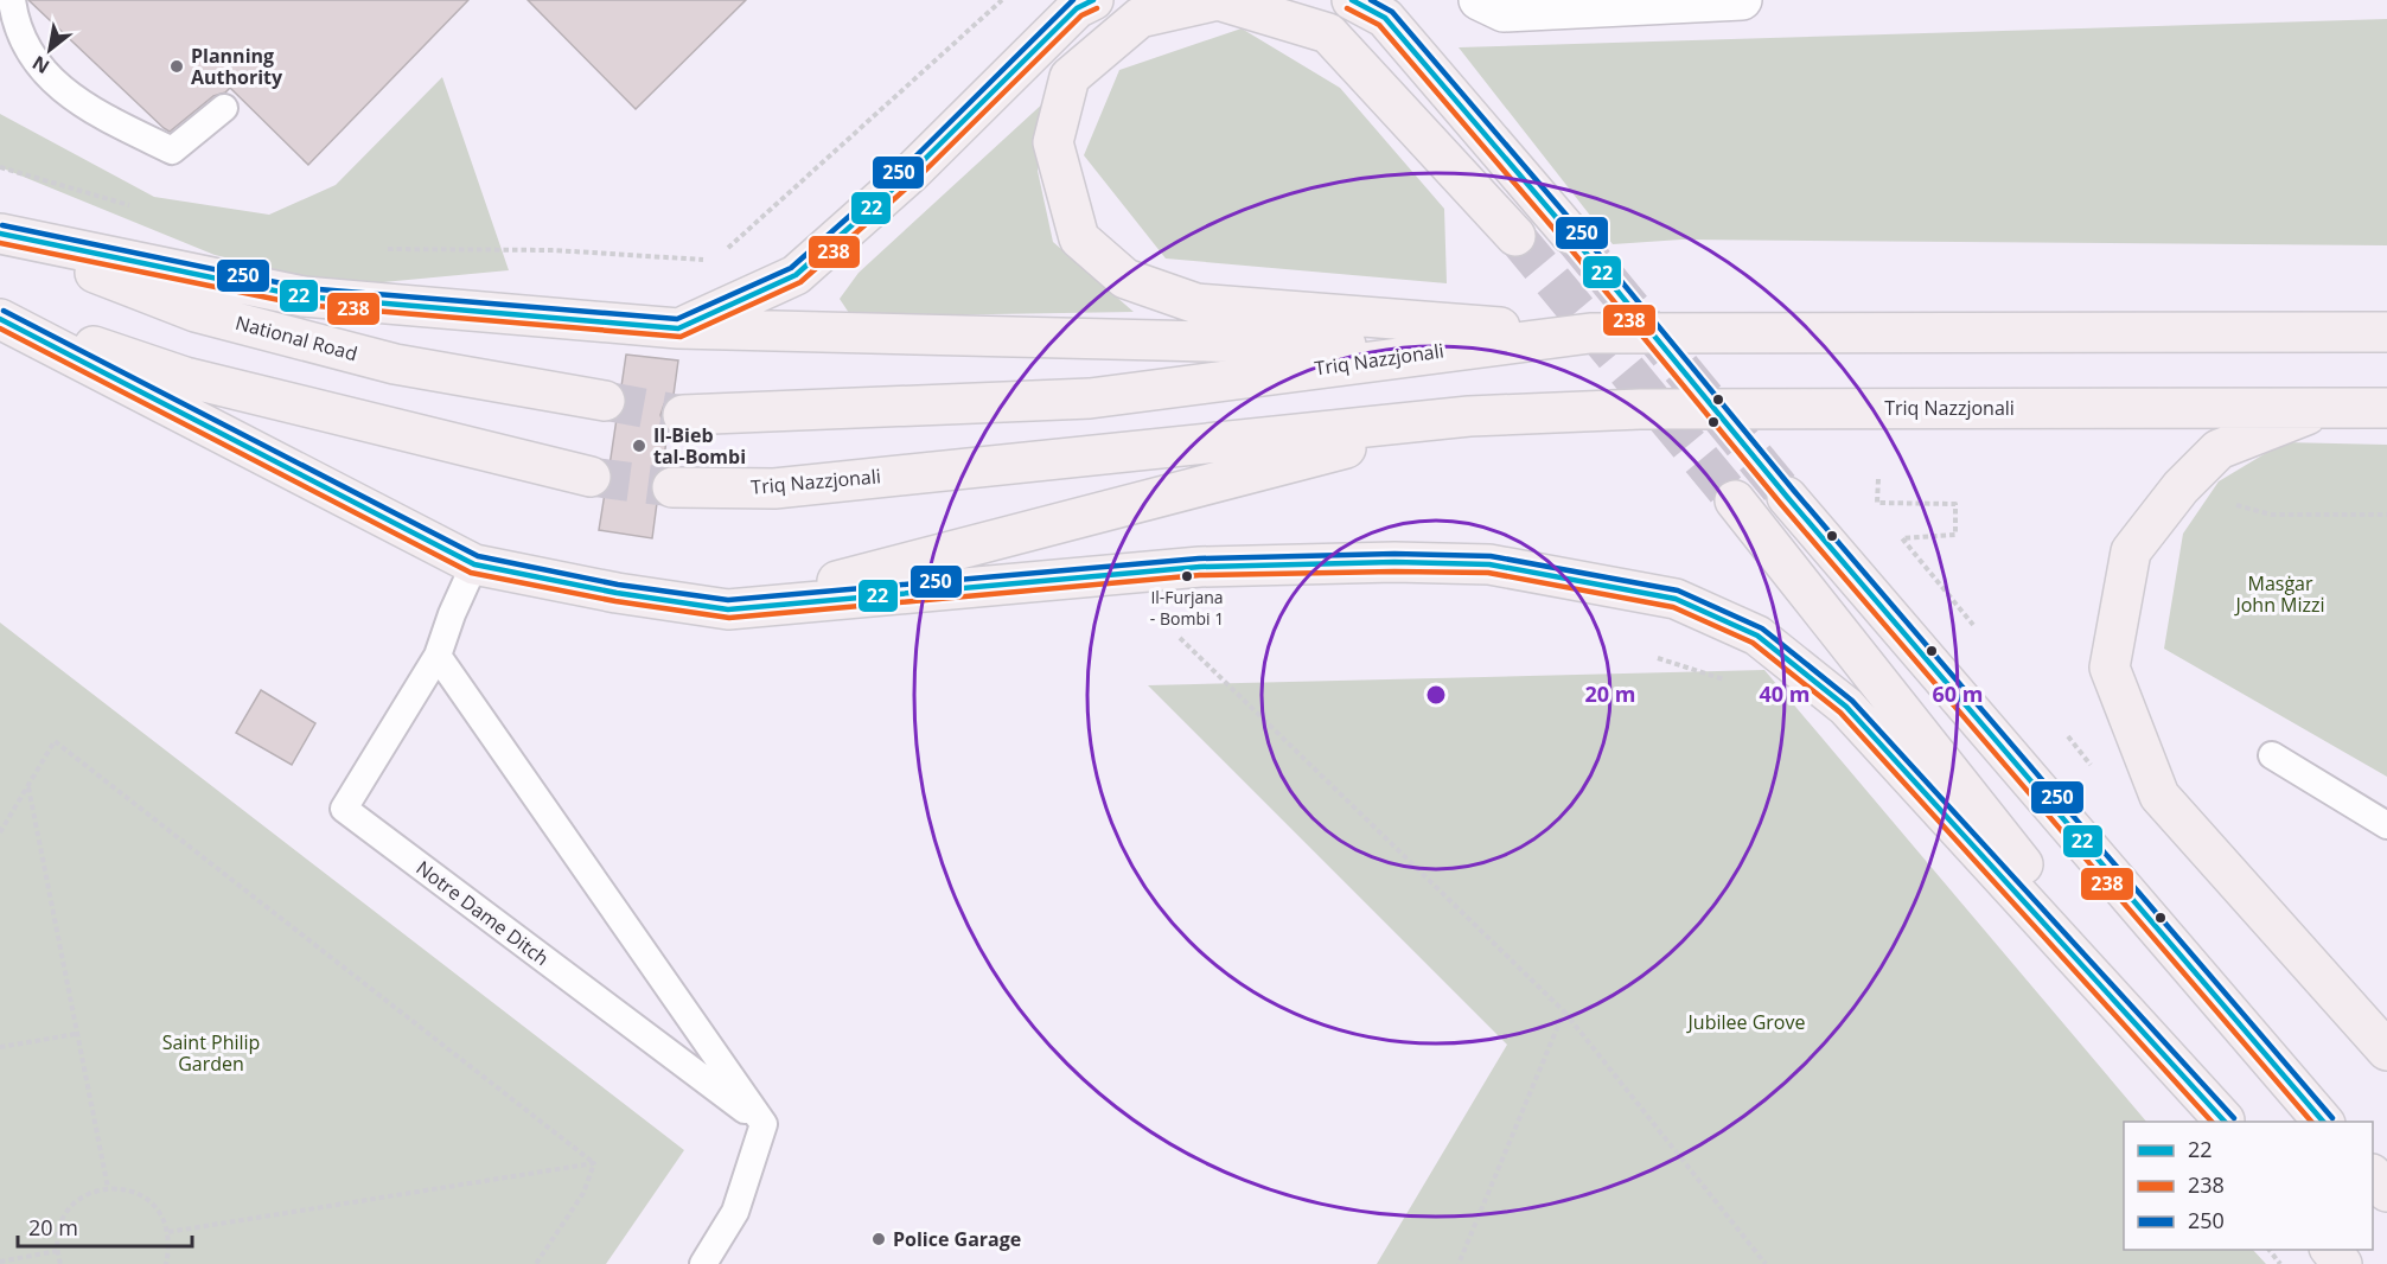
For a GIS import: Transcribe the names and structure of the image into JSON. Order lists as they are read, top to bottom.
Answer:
{
  "streets": {
    "highway": ["National Road", "Triq Nazzjonali"],
    "lane": ["Notre Dame Ditch"]
  },
  "crossings": [
    ["National Road", "Triq Nazzjonali"]
  ],
  "parks": ["Masġar John Mizzi", "Jubilee Grove", "Saint Philip Garden"],
  "places": [
    "Planning Authority",
    "Il-Bieb tal-Bombi",
    "Il-Furjana - Bombi 1",
    "Police Garage"
  ],
  "lines": ["transit line 22", "transit line 250", "transit line 238"],
  "legend": ["22", "238", "250"],
  "scale_bar": "20 m",
  "north": "bottom left",
  "rings": ["20 m", "40 m", "60 m"]
}
